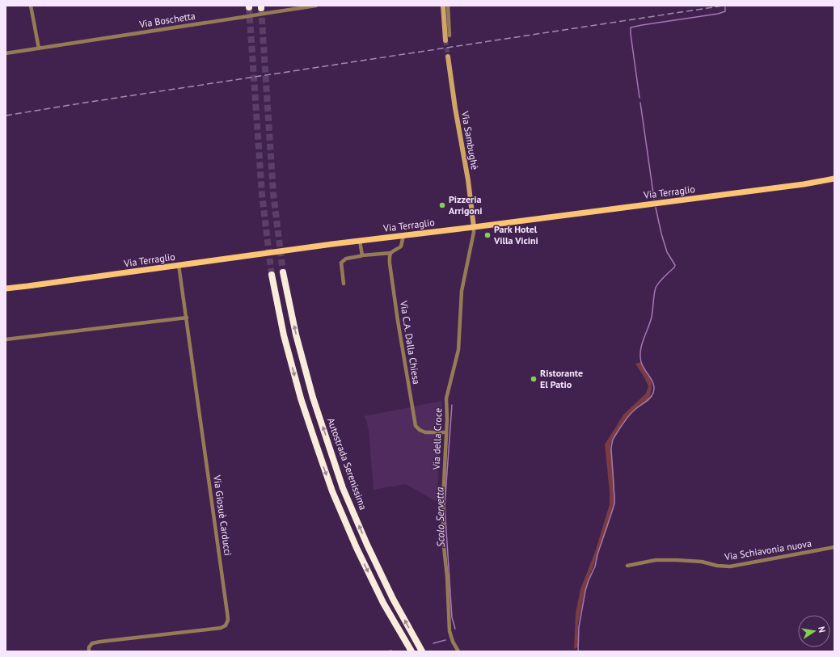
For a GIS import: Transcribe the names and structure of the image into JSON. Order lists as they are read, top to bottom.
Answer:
{
  "streets": {
    "highway": ["Autostrada Serenissima"],
    "main road": ["Via Terraglio"],
    "street": [
      "Via Boschetta",
      "Via Sambughè",
      "Via C.A. Dalla Chiesa",
      "Via della Croce",
      "Via Giosuè Carducci",
      "Via Schiavonia nuova"
    ]
  },
  "crossings": [
    ["Via Sambughè", "Via Terraglio"],
    ["Via Sambughè", "Via della Croce"],
    ["Via Terraglio", "Via della Croce"],
    ["Via Terraglio", "Via Giosuè Carducci"],
    ["Via C.A. Dalla Chiesa", "Via della Croce"]
  ],
  "water": ["Scolo Servetta"],
  "places": ["Pizzeria Arrigoni", "Park Hotel Villa Vicini", "Ristorante El Patio"],
  "north": "right"
}
